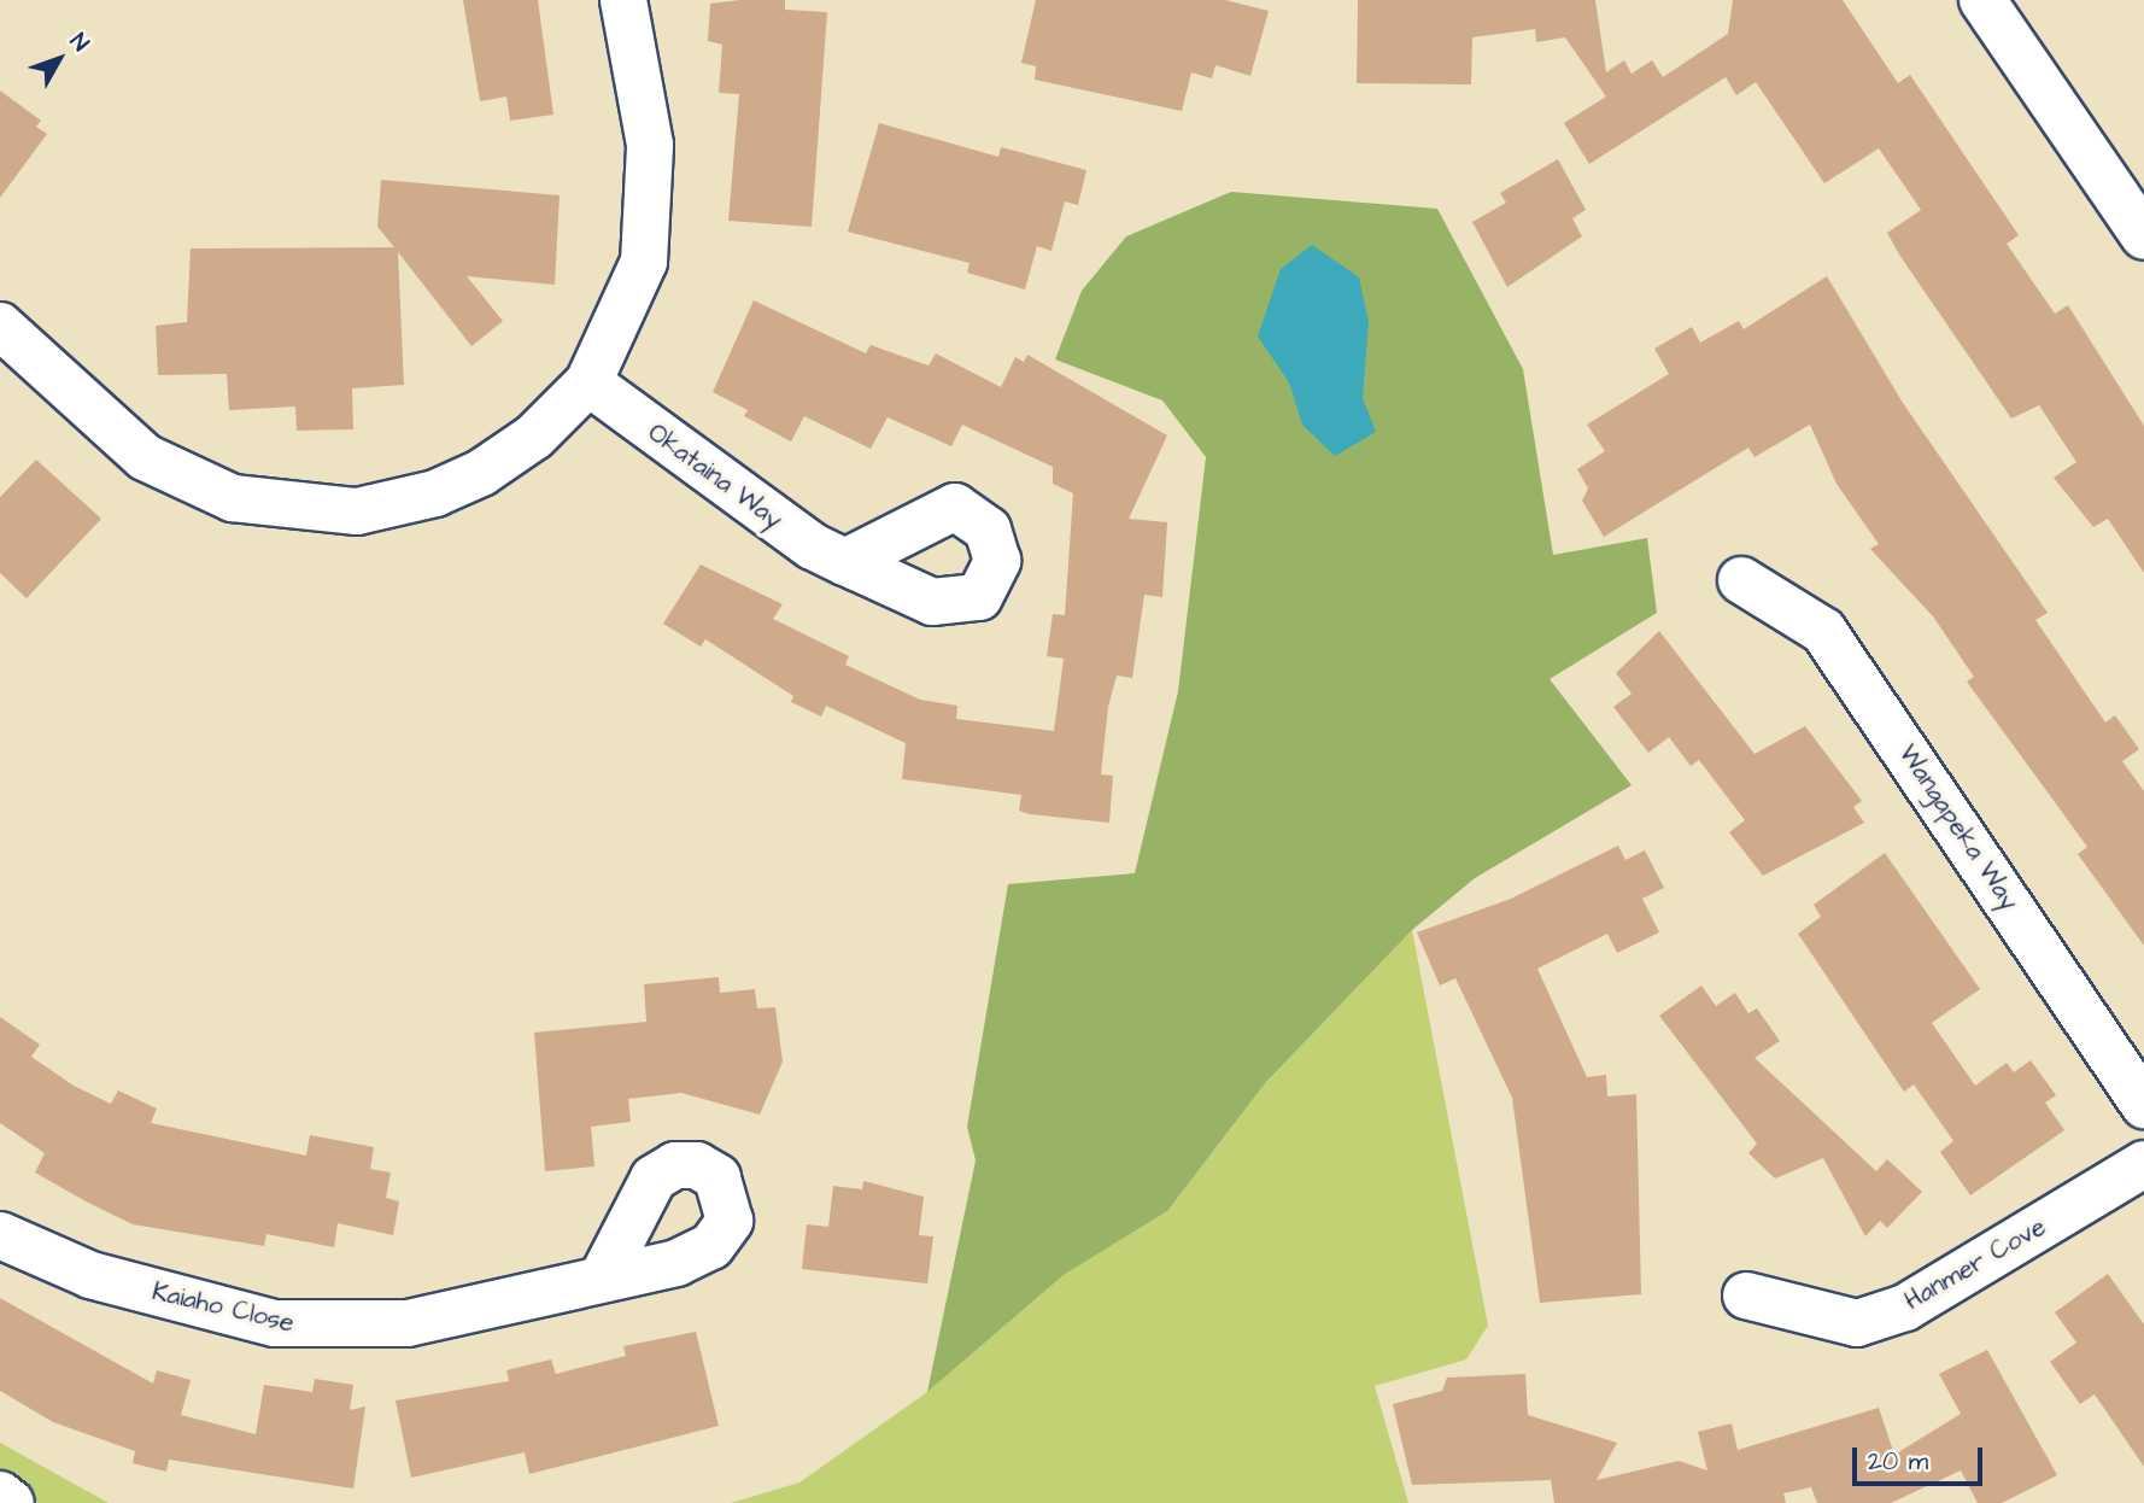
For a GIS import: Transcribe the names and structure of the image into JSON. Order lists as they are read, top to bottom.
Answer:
{
  "streets": {
    "street": [
      "Okataina Way",
      "Wangapeka Way",
      "Hanmer Cove",
      "Kaiaho Close"
    ]
  },
  "scale_bar": "20 m",
  "north": "top right"
}
